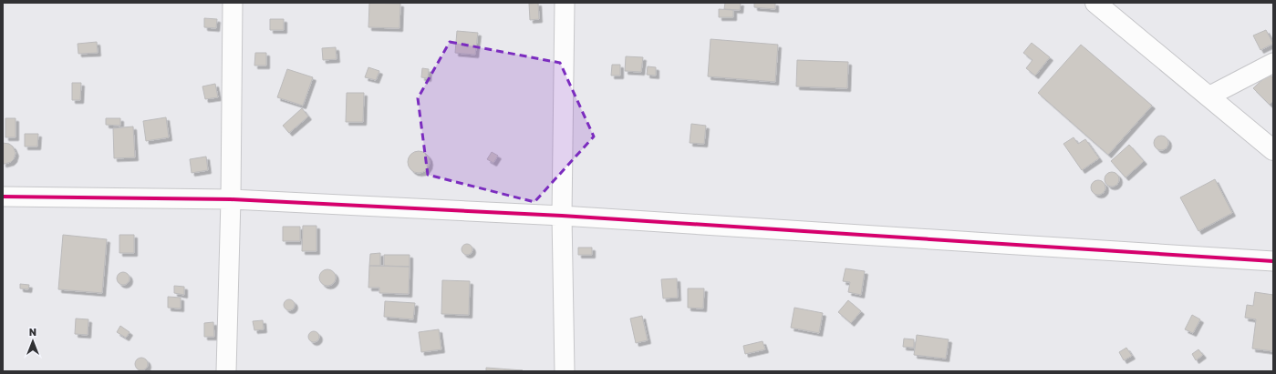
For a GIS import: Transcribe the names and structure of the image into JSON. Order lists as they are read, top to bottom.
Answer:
{
  "north": "top"
}
